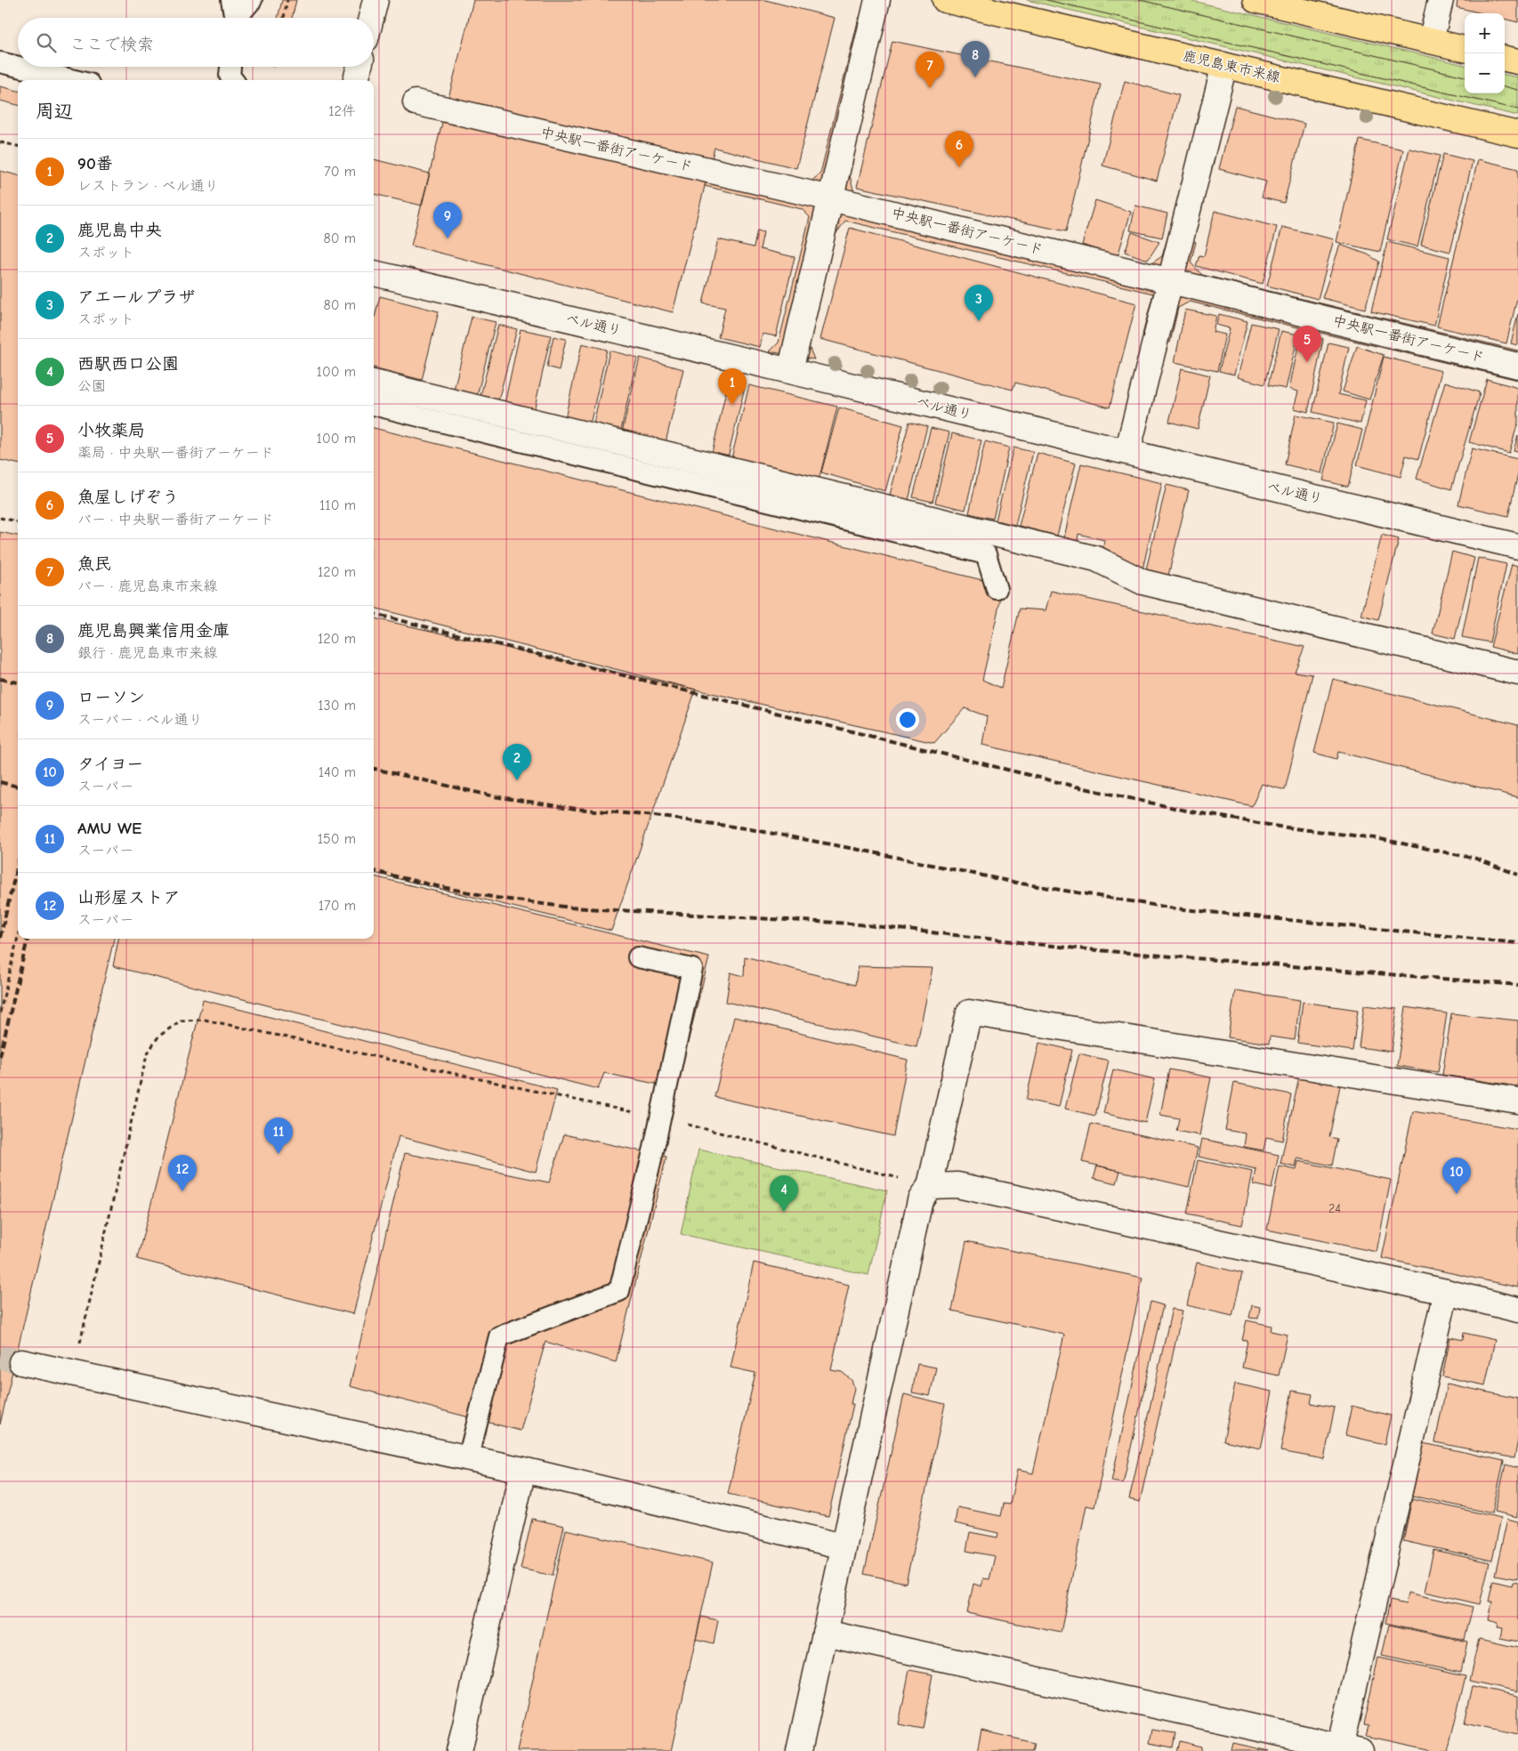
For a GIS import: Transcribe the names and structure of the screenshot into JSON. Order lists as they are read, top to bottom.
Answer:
{
  "streets": {
    "main road": ["鹿児島東市来線"],
    "street": ["中央駅一番街アーケード", "ベル通り"]
  },
  "house_numbers": ["24"],
  "page": {
    "map_buttons": ["+", "−"],
    "search": "ここで検索",
    "pins": [
      "8",
      "7",
      "6",
      "9",
      "3",
      "5",
      "1",
      "2",
      "11",
      "12",
      "10",
      "4"
    ],
    "heading": ["周辺", "12件"],
    "list": [
      {
        "mark": "1",
        "name": "90番",
        "note": "レストラン · ベル通り",
        "value": "70 m"
      },
      {
        "mark": "2",
        "name": "鹿児島中央",
        "note": "スポット",
        "value": "80 m"
      },
      {
        "mark": "3",
        "name": "アエールプラザ",
        "note": "スポット",
        "value": "80 m"
      },
      {
        "mark": "4",
        "name": "西駅西口公園",
        "note": "公園",
        "value": "100 m"
      },
      {
        "mark": "5",
        "name": "小牧薬局",
        "note": "薬局 · 中央駅一番街アーケード",
        "value": "100 m"
      },
      {
        "mark": "6",
        "name": "魚屋しげぞう",
        "note": "バー · 中央駅一番街アーケード",
        "value": "110 m"
      },
      {
        "mark": "7",
        "name": "魚民",
        "note": "バー · 鹿児島東市来線",
        "value": "120 m"
      },
      {
        "mark": "8",
        "name": "鹿児島興業信用金庫",
        "note": "銀行 · 鹿児島東市来線",
        "value": "120 m"
      },
      {
        "mark": "9",
        "name": "ローソン",
        "note": "スーパー · ベル通り",
        "value": "130 m"
      },
      {
        "mark": "10",
        "name": "タイヨー",
        "note": "スーパー",
        "value": "140 m"
      },
      {
        "mark": "11",
        "name": "AMU WE",
        "note": "スーパー",
        "value": "150 m"
      },
      {
        "mark": "12",
        "name": "山形屋ストア",
        "note": "スーパー",
        "value": "170 m"
      }
    ]
  }
}
